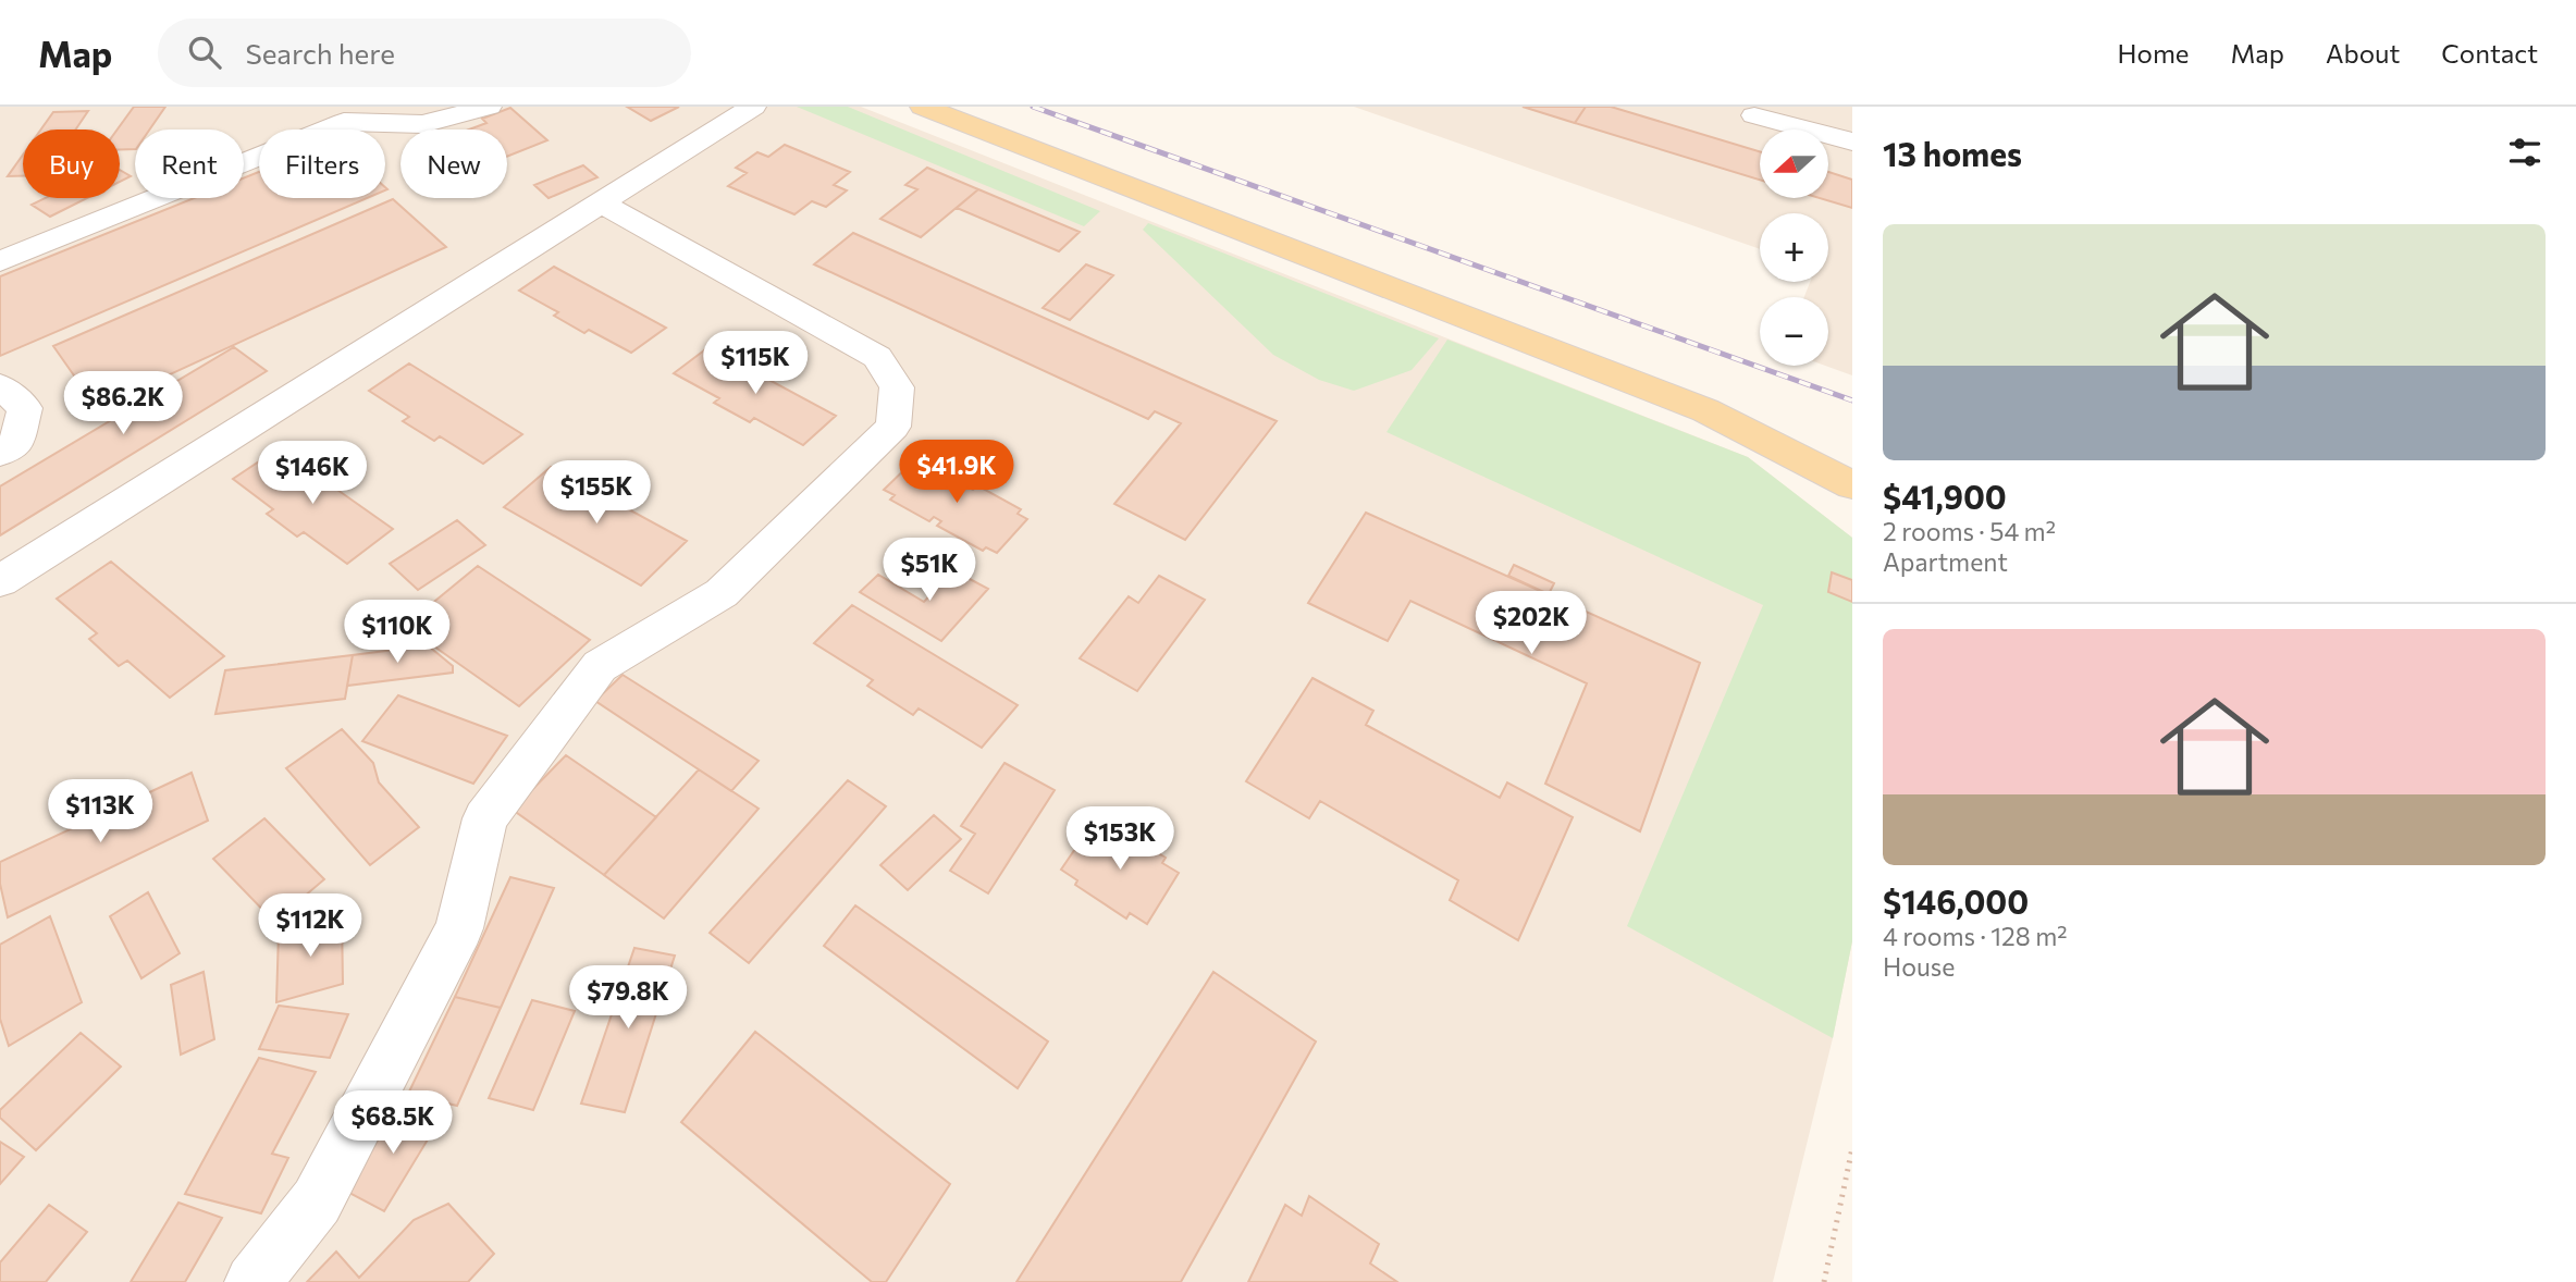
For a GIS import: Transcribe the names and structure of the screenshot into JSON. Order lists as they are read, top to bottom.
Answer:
{
  "north": "left",
  "page": {
    "header": "Map",
    "search": "Search here",
    "nav": [
      "Home",
      "Map",
      "About",
      "Contact"
    ],
    "heading": "13 homes",
    "map_buttons": ["+", "−"],
    "chip": [
      "Buy",
      "Rent",
      "Filters",
      "New"
    ],
    "list": [
      {
        "name": "$41,900",
        "note": "2 rooms · 54 m² · Apartment"
      },
      {
        "name": "$146,000",
        "note": "4 rooms · 128 m² · House"
      }
    ],
    "price": [
      "$115K",
      "$86.2K",
      "$41.9K",
      "$146K",
      "$155K",
      "$51K",
      "$202K",
      "$110K",
      "$113K",
      "$153K",
      "$112K",
      "$79.8K",
      "$68.5K"
    ]
  }
}
